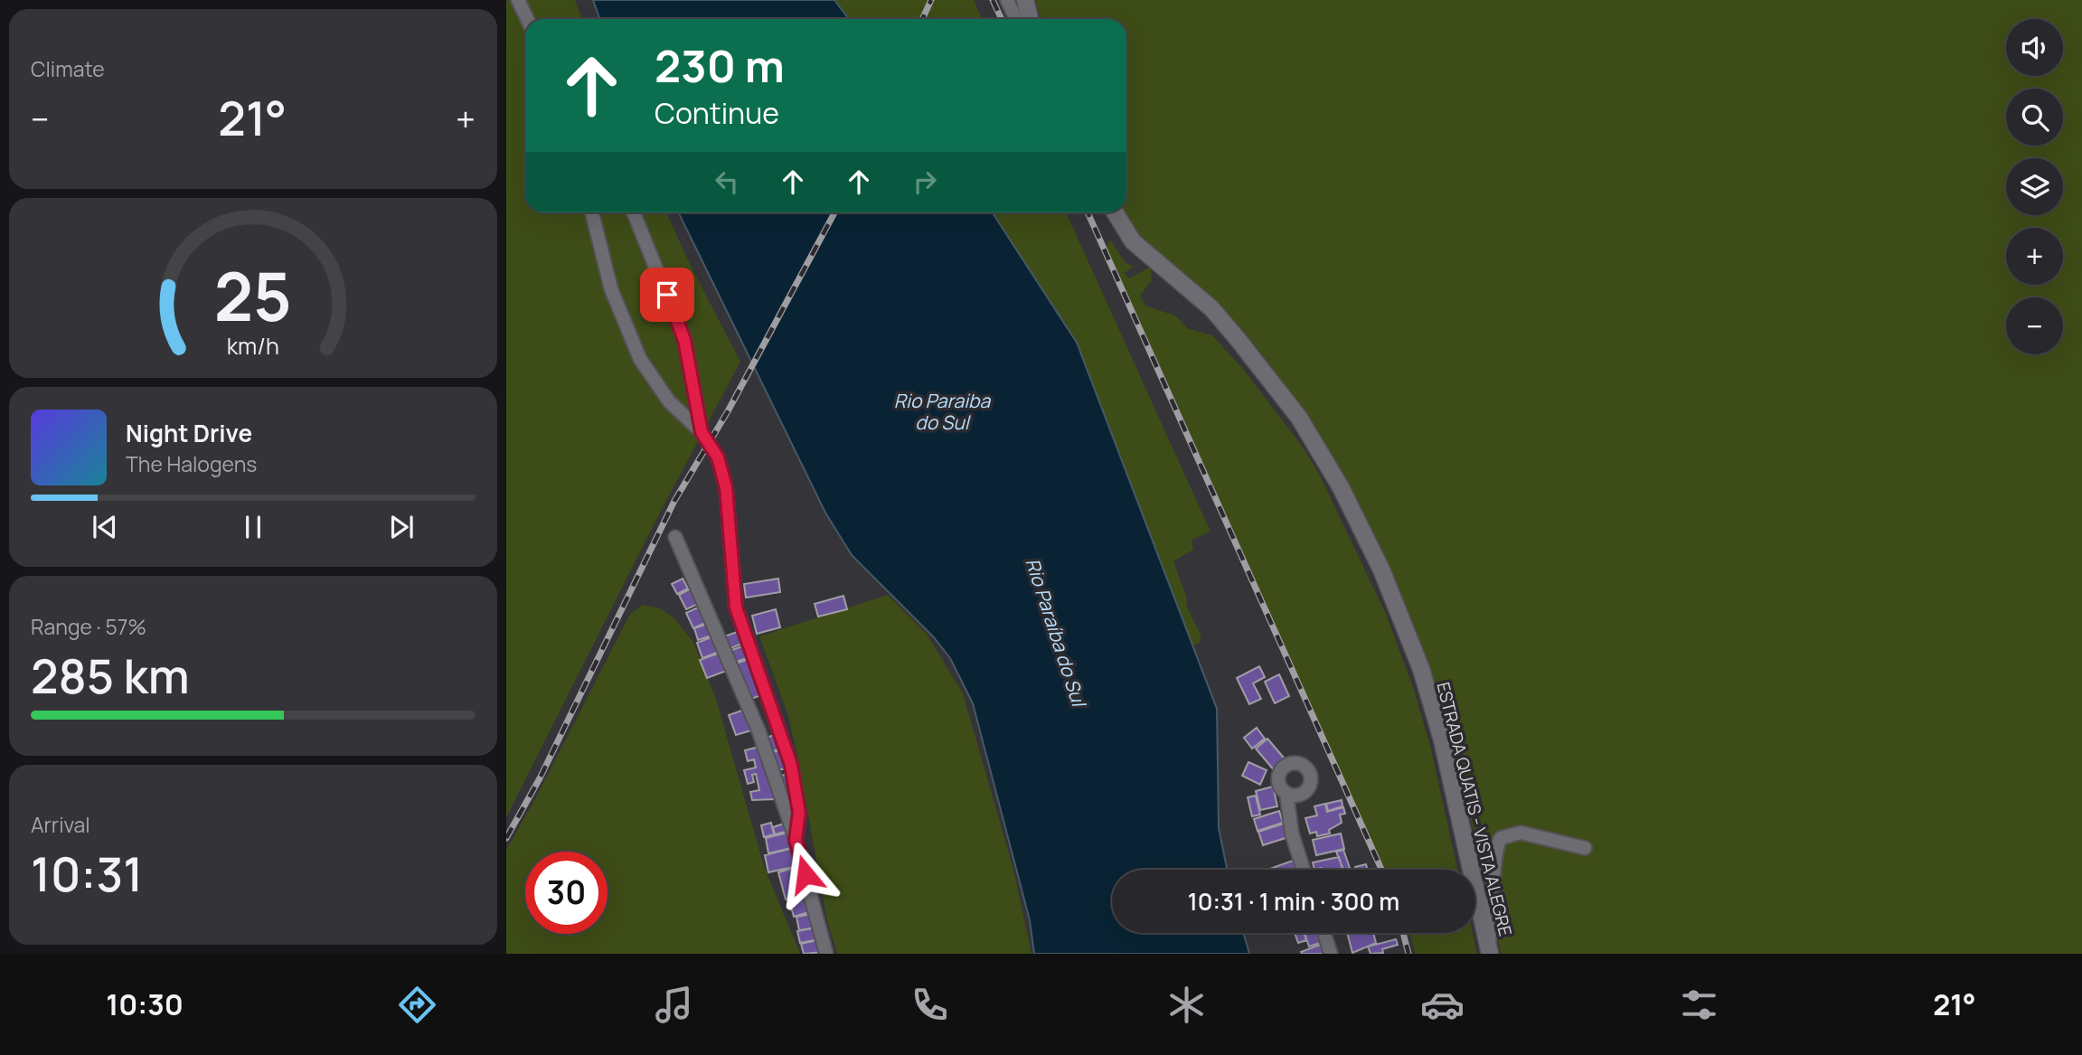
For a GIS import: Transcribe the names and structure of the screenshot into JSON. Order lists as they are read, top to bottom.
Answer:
{
  "streets": {
    "street": ["ESTRADA QUATIS - VISTA ALEGRE"]
  },
  "water": ["Rio Paraiba do Sul", "Rio Paraíba do Sul"],
  "page": {
    "tile": [
      "Climate",
      ["Range · 57%", "285 km"],
      ["Arrival", "10:31"]
    ],
    "map_buttons": ["+", "−"],
    "turn": ["230 m", "Continue"],
    "heat": ["−", "21°", "+"],
    "song": ["Night Drive", "The Halogens"],
    "limit": "30",
    "trip": "10:31 · 1 min · 300 m",
    "tabs": ["10:30", "21°"],
    "gauge": ["25", "km/h"]
  }
}
